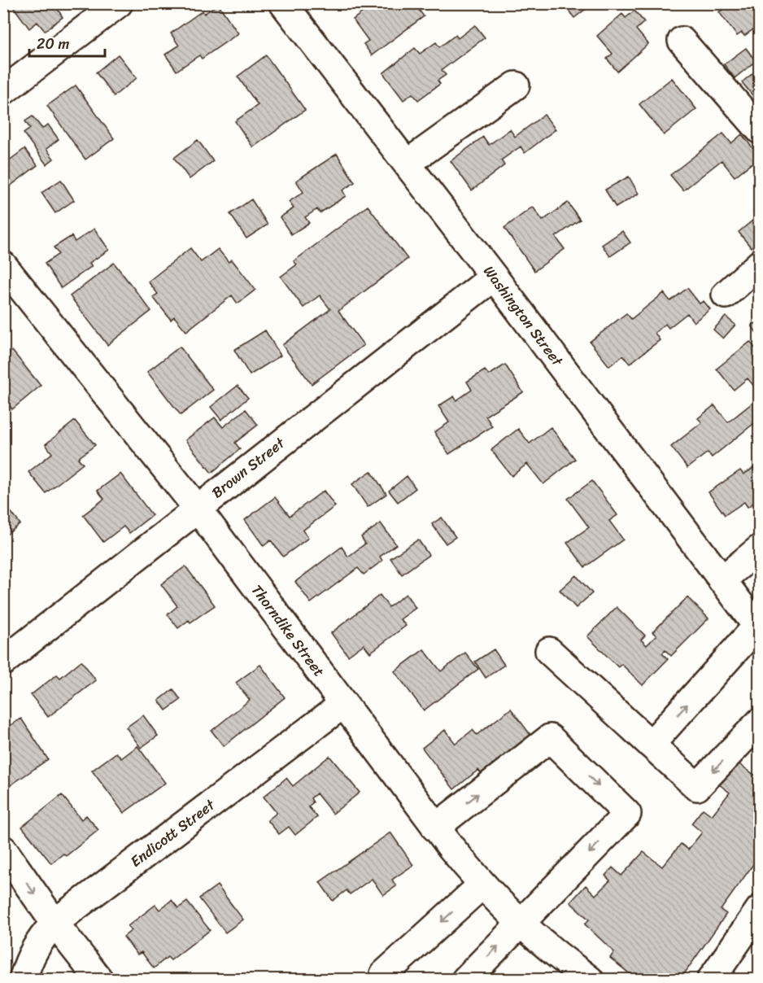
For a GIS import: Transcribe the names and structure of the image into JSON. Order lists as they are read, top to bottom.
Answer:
{
  "streets": {
    "street": [
      "Washington Street",
      "Brown Street",
      "Thorndike Street",
      "Endicott Street"
    ]
  },
  "crossings": [
    ["Washington Street", "Brown Street"],
    ["Brown Street", "Thorndike Street"],
    ["Thorndike Street", "Endicott Street"]
  ],
  "scale_bar": "20 m"
}
